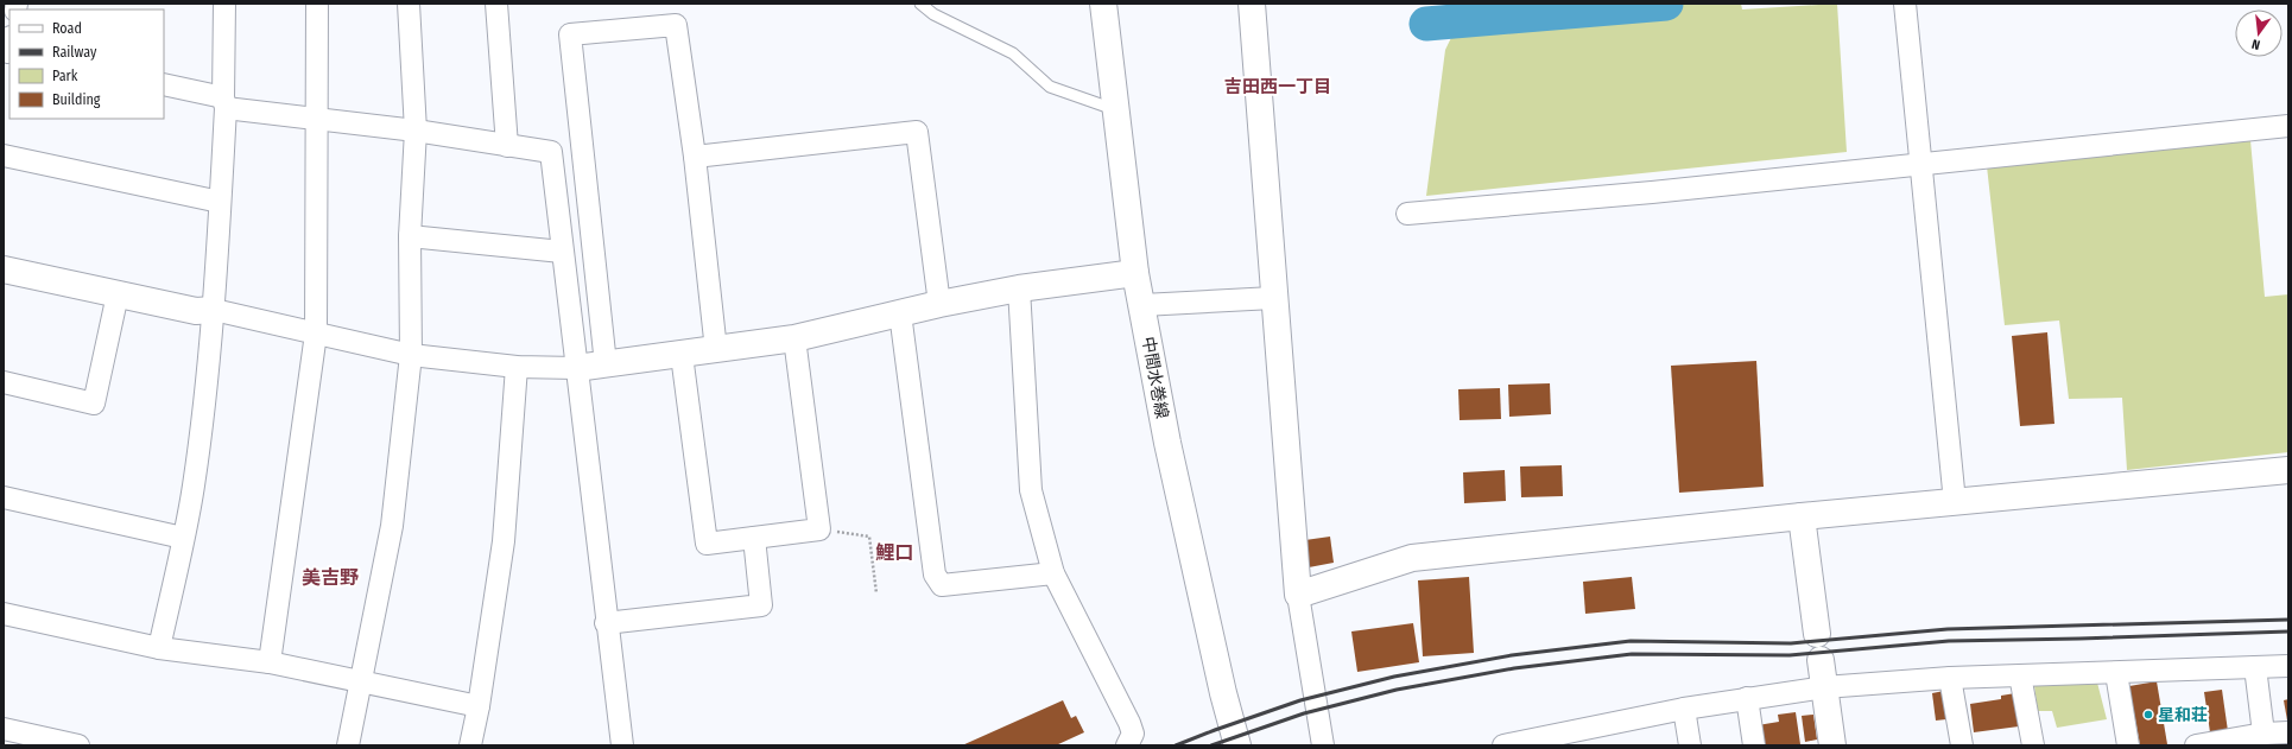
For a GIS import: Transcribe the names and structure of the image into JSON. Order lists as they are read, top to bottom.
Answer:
{
  "streets": {
    "street": ["中間水巻線"]
  },
  "districts": ["吉田西一丁目", "鯉口", "美吉野"],
  "places": ["星和荘"],
  "legend": [
    "Road",
    "Railway",
    "Park",
    "Building"
  ],
  "north": "bottom"
}
